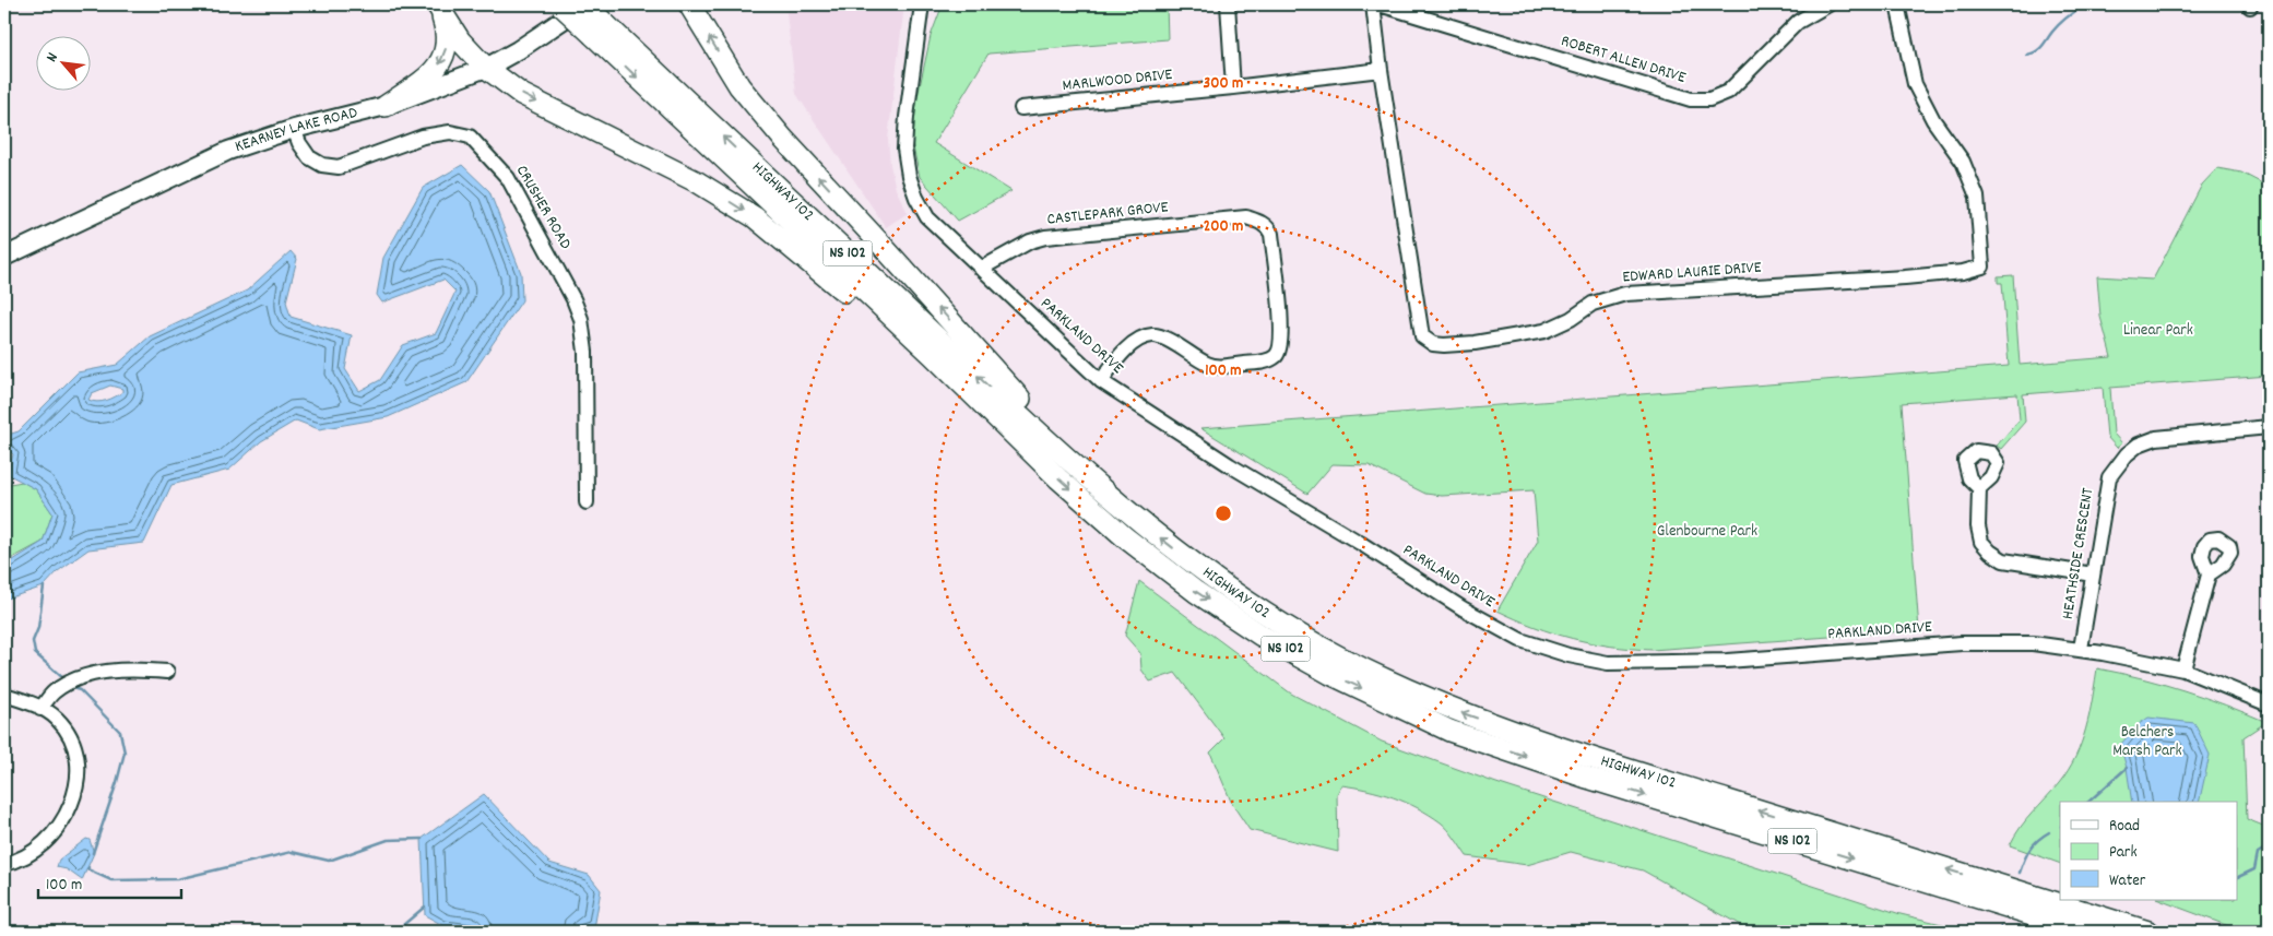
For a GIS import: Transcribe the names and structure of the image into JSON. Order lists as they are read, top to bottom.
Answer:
{
  "streets": {
    "highway": ["HIGHWAY 102", "NS 102"],
    "main road": ["KEARNEY LAKE ROAD"],
    "street": [
      "ROBERT ALLEN DRIVE",
      "MARLWOOD DRIVE",
      "CRUSHER ROAD",
      "CASTLEPARK GROVE",
      "EDWARD LAURIE DRIVE",
      "PARKLAND DRIVE",
      "HEATHSIDE CRESCENT"
    ]
  },
  "crossings": [
    ["MARLWOOD DRIVE", "EDWARD LAURIE DRIVE"],
    ["KEARNEY LAKE ROAD", "HIGHWAY 102"],
    ["KEARNEY LAKE ROAD", "CRUSHER ROAD"],
    ["CASTLEPARK GROVE", "PARKLAND DRIVE"],
    ["PARKLAND DRIVE", "HEATHSIDE CRESCENT"]
  ],
  "parks": ["Linear Park", "Glenbourne Park", "Belchers Marsh Park"],
  "legend": ["Road", "Park", "Water"],
  "scale_bar": "100 m",
  "north": "top left",
  "rings": ["300 m", "200 m", "100 m"]
}
